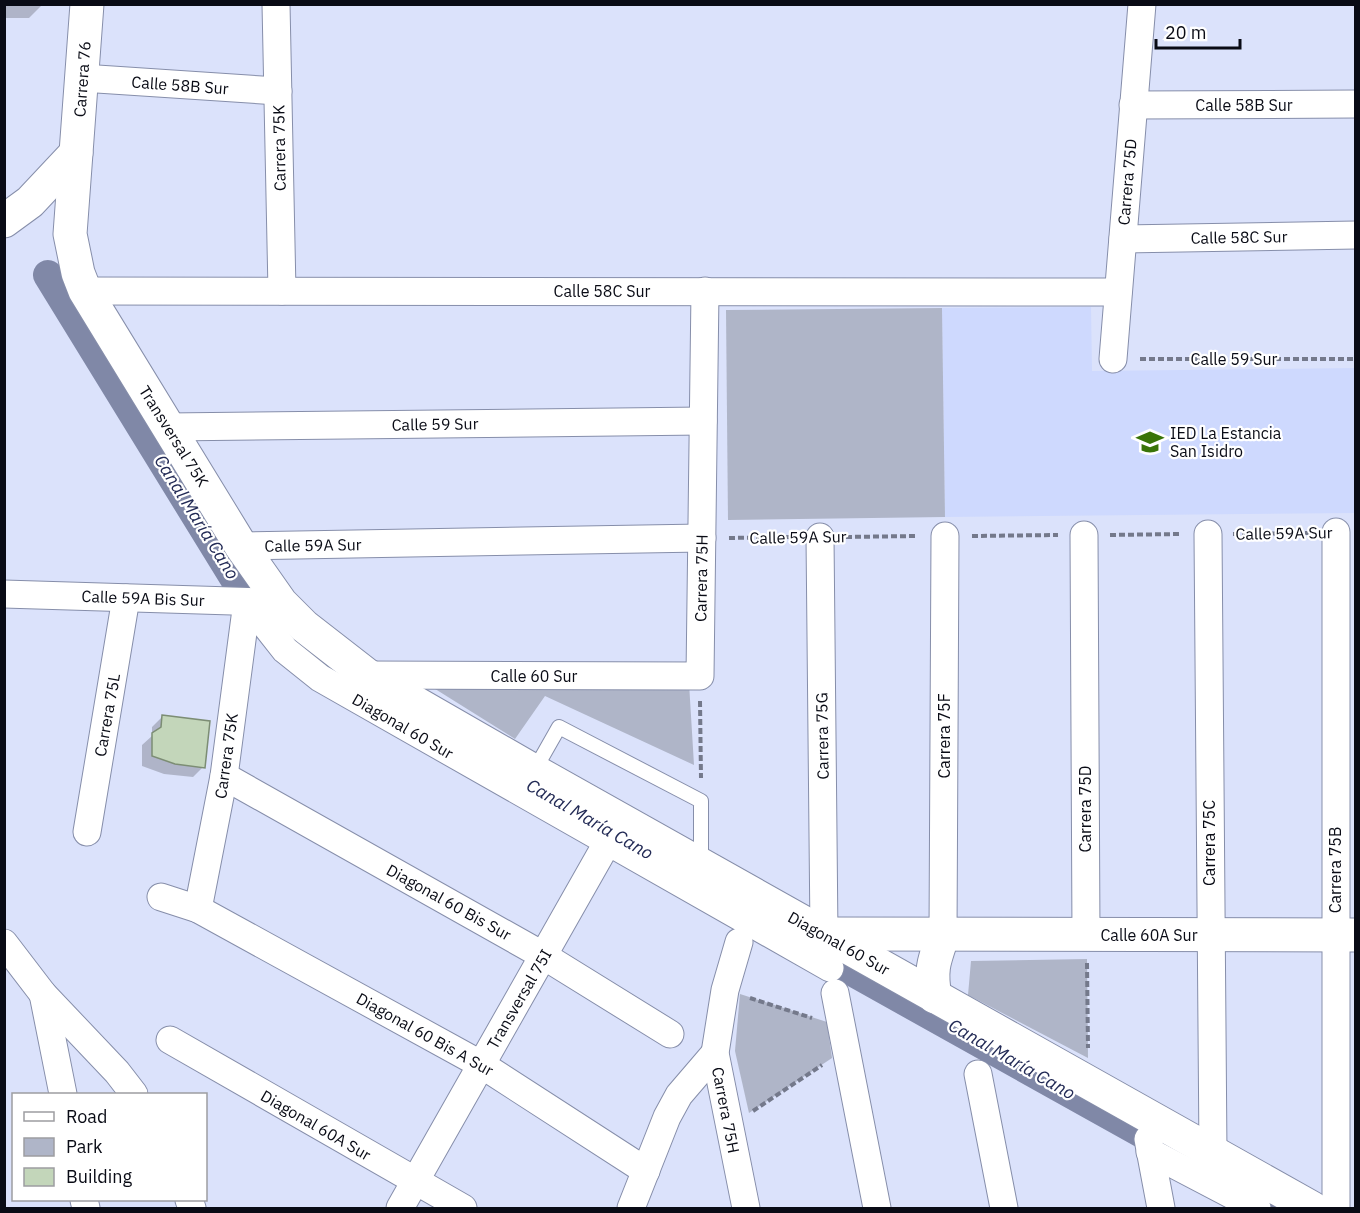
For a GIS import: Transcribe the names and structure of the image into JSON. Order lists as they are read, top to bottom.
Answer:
{
  "streets": {
    "street": [
      "Carrera 76",
      "Calle 58B Sur",
      "Carrera 75K",
      "Carrera 75D",
      "Calle 58C Sur",
      "Calle 59 Sur",
      "Transversal 75K",
      "Calle 59A Sur",
      "Carrera 75H",
      "Calle 59A Bis Sur",
      "Calle 60 Sur",
      "Carrera 75L",
      "Diagonal 60 Sur",
      "Carrera 75G",
      "Carrera 75F",
      "Carrera 75C",
      "Carrera 75B",
      "Diagonal 60 Bis Sur",
      "Calle 60A Sur",
      "Transversal 75I",
      "Diagonal 60 Bis A Sur",
      "Diagonal 60A Sur"
    ]
  },
  "crossings": [
    ["Carrera 76", "Calle 58B Sur"],
    ["Carrera 76", "Transversal 75K"],
    ["Calle 58B Sur", "Carrera 75K"],
    ["Calle 58B Sur", "Carrera 75D"],
    ["Carrera 75K", "Calle 58C Sur"],
    ["Carrera 75K", "Calle 59A Bis Sur"],
    ["Carrera 75K", "Diagonal 60 Sur"],
    ["Carrera 75K", "Diagonal 60 Bis Sur"],
    ["Carrera 75K", "Diagonal 60 Bis A Sur"],
    ["Carrera 75D", "Calle 58C Sur"],
    ["Carrera 75D", "Calle 59 Sur"],
    ["Carrera 75D", "Calle 59A Sur"],
    ["Carrera 75D", "Calle 60A Sur"],
    ["Calle 58C Sur", "Transversal 75K"],
    ["Calle 58C Sur", "Carrera 75H"],
    ["Calle 59 Sur", "Transversal 75K"],
    ["Calle 59 Sur", "Carrera 75H"],
    ["Transversal 75K", "Calle 59A Sur"],
    ["Transversal 75K", "Calle 59A Bis Sur"],
    ["Transversal 75K", "Calle 60 Sur"],
    ["Transversal 75K", "Diagonal 60 Sur"],
    ["Calle 59A Sur", "Carrera 75H"],
    ["Calle 59A Sur", "Carrera 75G"],
    ["Calle 59A Sur", "Carrera 75F"],
    ["Calle 59A Sur", "Carrera 75C"],
    ["Calle 59A Sur", "Carrera 75B"],
    ["Carrera 75H", "Calle 60 Sur"],
    ["Calle 59A Bis Sur", "Carrera 75L"],
    ["Calle 59A Bis Sur", "Diagonal 60 Sur"],
    ["Calle 60 Sur", "Diagonal 60 Sur"],
    ["Diagonal 60 Sur", "Carrera 75G"],
    ["Diagonal 60 Sur", "Carrera 75C"],
    ["Diagonal 60 Sur", "Calle 60A Sur"],
    ["Diagonal 60 Sur", "Transversal 75I"],
    ["Carrera 75G", "Calle 60A Sur"],
    ["Carrera 75F", "Calle 60A Sur"],
    ["Carrera 75C", "Calle 60A Sur"],
    ["Carrera 75B", "Calle 60A Sur"],
    ["Diagonal 60 Bis Sur", "Transversal 75I"],
    ["Transversal 75I", "Diagonal 60 Bis A Sur"],
    ["Transversal 75I", "Diagonal 60A Sur"]
  ],
  "water": ["Canal María Cano"],
  "places": {
    "school or university": ["IED La Estancia San Isidro"]
  },
  "legend": ["Road", "Park", "Building"],
  "scale_bar": "20 m"
}
